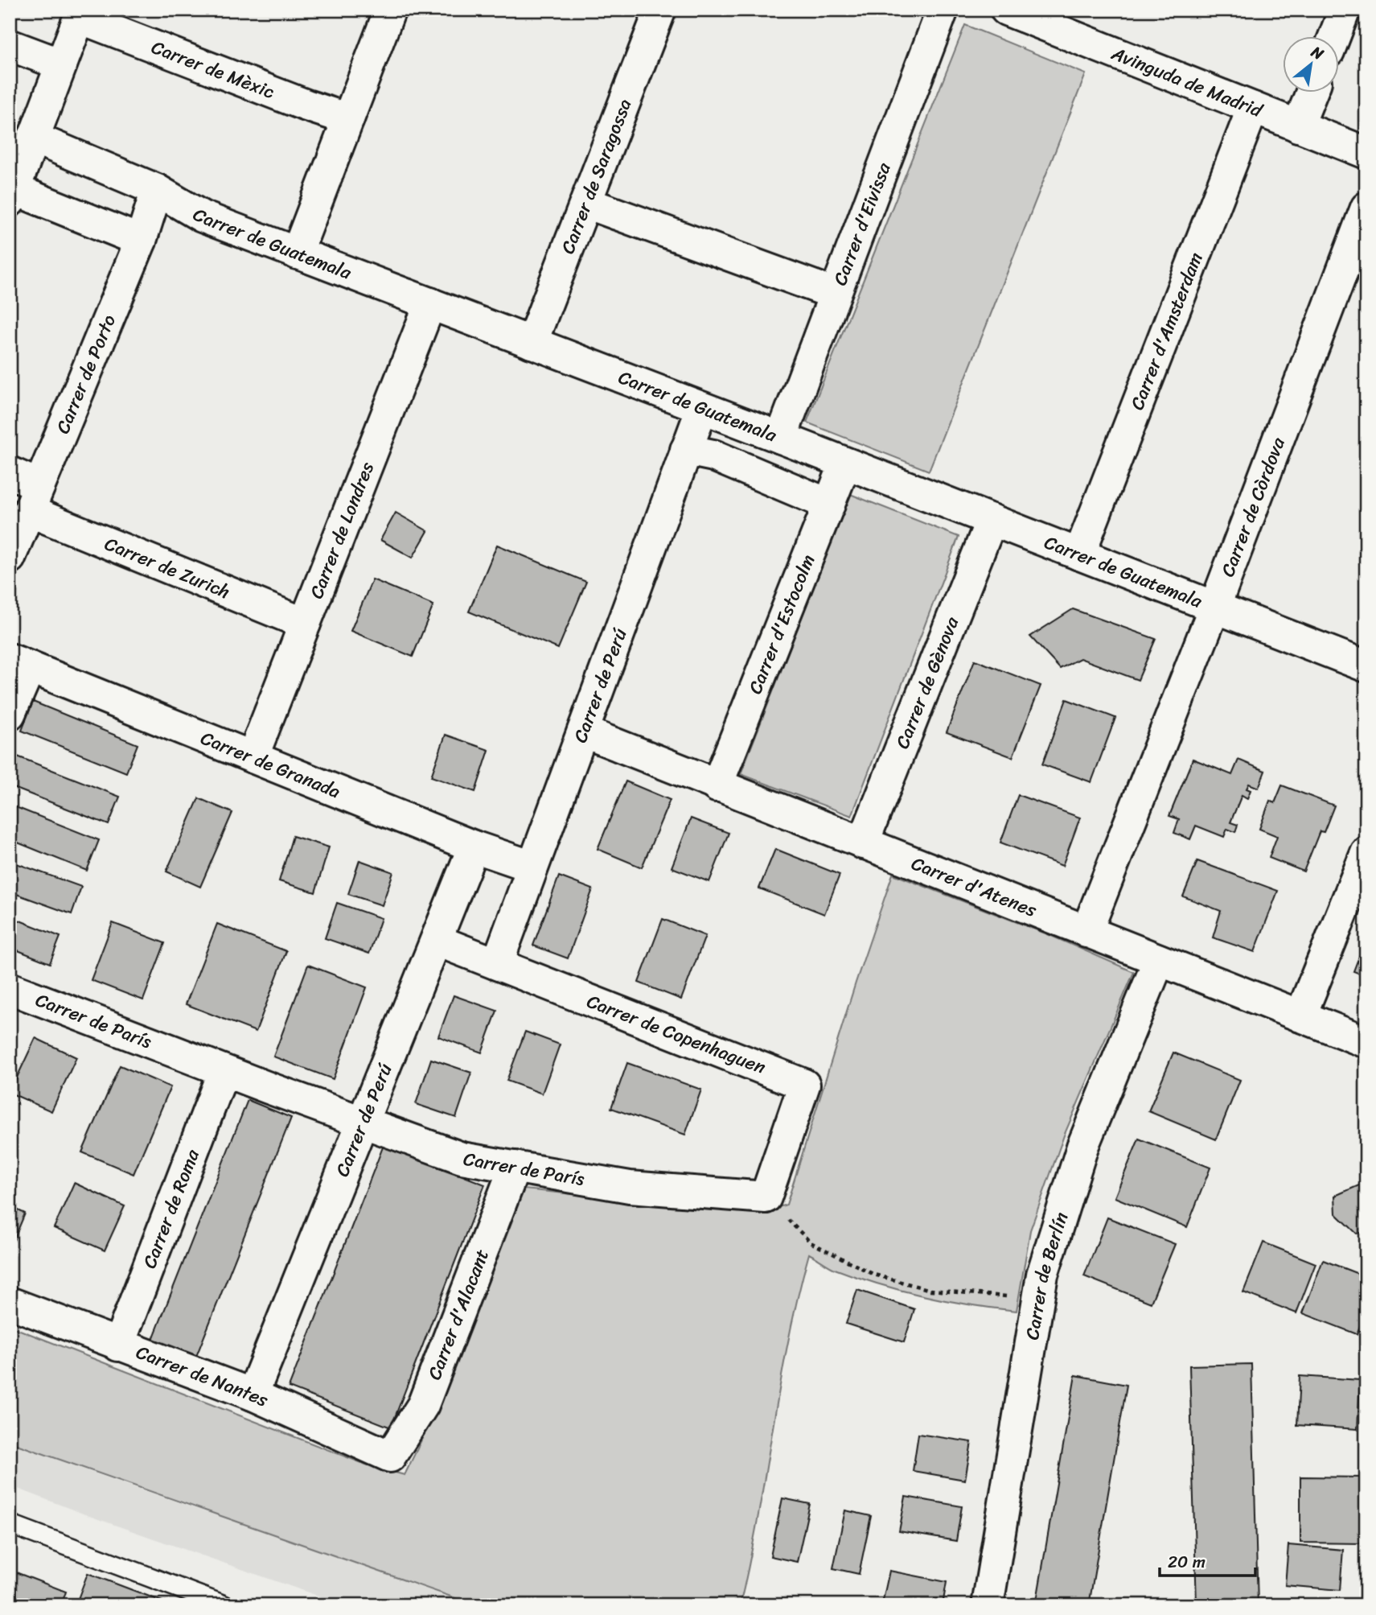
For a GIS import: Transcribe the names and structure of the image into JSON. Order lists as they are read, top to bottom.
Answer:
{
  "streets": {
    "street": [
      "Carrer de Mèxic",
      "Avinguda de Madrid",
      "Carrer de Saragossa",
      "Carrer d'Eivissa",
      "Carrer de Guatemala",
      "Carrer d'Amsterdam",
      "Carrer de Porto",
      "Carrer de Còrdova",
      "Carrer de Londres",
      "Carrer de Zurich",
      "Carrer d'Estocolm",
      "Carrer de Gènova",
      "Carrer de Perú",
      "Carrer de Granada",
      "Carrer d'Atenes",
      "Carrer de París",
      "Carrer de Copenhaguen",
      "Carrer de Roma",
      "Carrer de Berlín",
      "Carrer d'Alacant",
      "Carrer de Nantes"
    ]
  },
  "crossings": [
    ["Avinguda de Madrid", "Carrer d'Amsterdam"],
    ["Carrer de Saragossa", "Carrer de Guatemala"],
    ["Carrer d'Eivissa", "Carrer de Guatemala"],
    ["Carrer de Guatemala", "Carrer d'Amsterdam"],
    ["Carrer de Guatemala", "Carrer de Porto"],
    ["Carrer de Guatemala", "Carrer de Còrdova"],
    ["Carrer de Guatemala", "Carrer de Londres"],
    ["Carrer de Guatemala", "Carrer d'Estocolm"],
    ["Carrer de Guatemala", "Carrer de Gènova"],
    ["Carrer de Guatemala", "Carrer de Perú"],
    ["Carrer de Porto", "Carrer de Zurich"],
    ["Carrer de Còrdova", "Carrer d'Atenes"],
    ["Carrer de Londres", "Carrer de Zurich"],
    ["Carrer de Londres", "Carrer de Granada"],
    ["Carrer d'Estocolm", "Carrer d'Atenes"],
    ["Carrer de Gènova", "Carrer d'Atenes"],
    ["Carrer de Perú", "Carrer de Granada"],
    ["Carrer de Perú", "Carrer d'Atenes"],
    ["Carrer de Perú", "Carrer de París"],
    ["Carrer de Perú", "Carrer de Copenhaguen"],
    ["Carrer de Perú", "Carrer de Nantes"],
    ["Carrer d'Atenes", "Carrer de Berlín"],
    ["Carrer de París", "Carrer de Copenhaguen"],
    ["Carrer de París", "Carrer de Roma"],
    ["Carrer de París", "Carrer d'Alacant"],
    ["Carrer de Roma", "Carrer de Nantes"],
    ["Carrer d'Alacant", "Carrer de Nantes"]
  ],
  "scale_bar": "20 m",
  "north": "top right"
}
